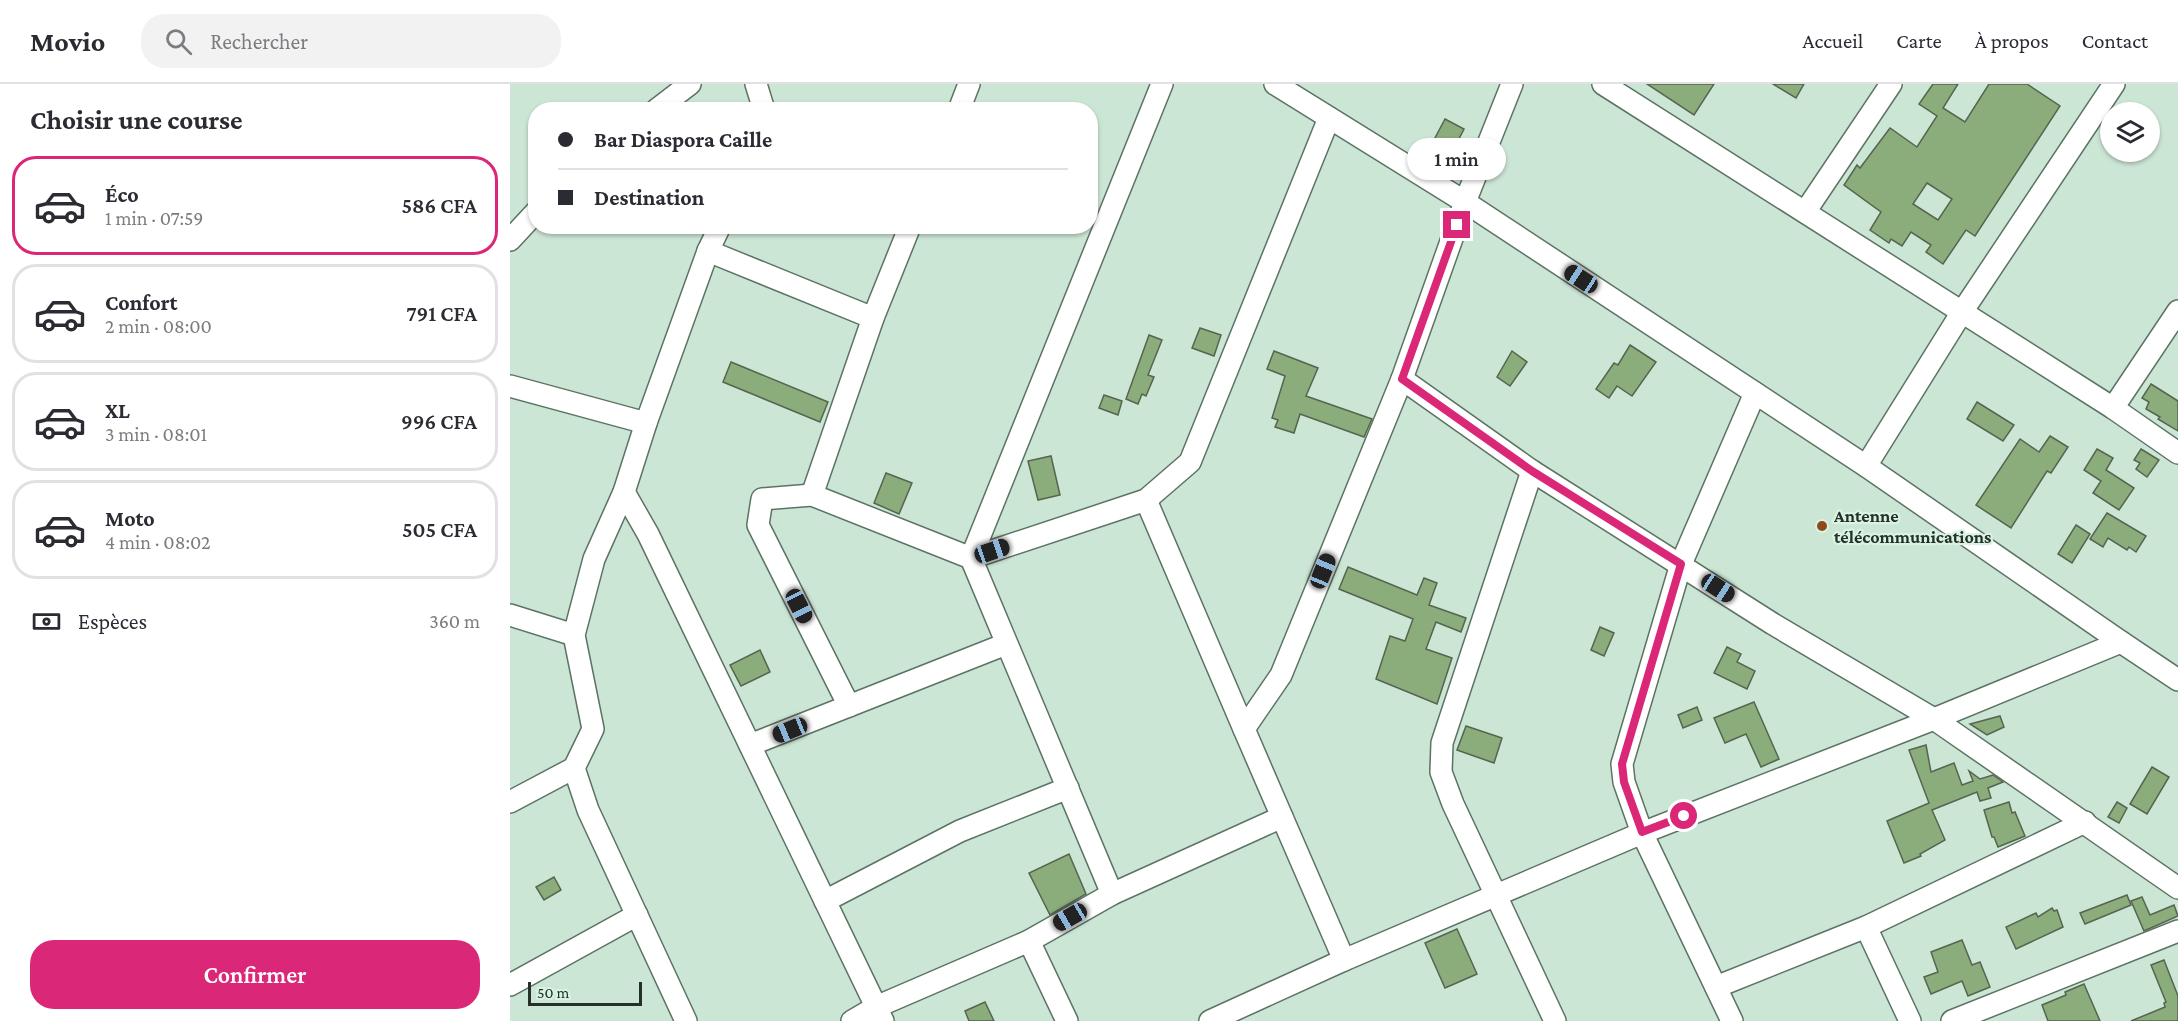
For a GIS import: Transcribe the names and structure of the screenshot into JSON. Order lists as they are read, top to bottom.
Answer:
{
  "places": ["Antenne télécommunications"],
  "scale_bar": "50 m",
  "page": {
    "header": "Movio",
    "search": "Rechercher",
    "nav": [
      "Accueil",
      "Carte",
      "À propos",
      "Contact"
    ],
    "heading": "Choisir une course",
    "banner": ["Bar Diaspora Caille", "Destination"],
    "bubble": "1 min",
    "list": [
      {
        "name": "Éco",
        "note": "1 min · 07:59",
        "value": "586 CFA"
      },
      {
        "name": "Confort",
        "note": "2 min · 08:00",
        "value": "791 CFA"
      },
      {
        "name": "XL",
        "note": "3 min · 08:01",
        "value": "996 CFA"
      },
      {
        "name": "Moto",
        "note": "4 min · 08:02",
        "value": "505 CFA"
      }
    ],
    "pay": ["Espèces", "360 m"],
    "buttons": "Confirmer",
    "scale": "50 m"
  }
}
